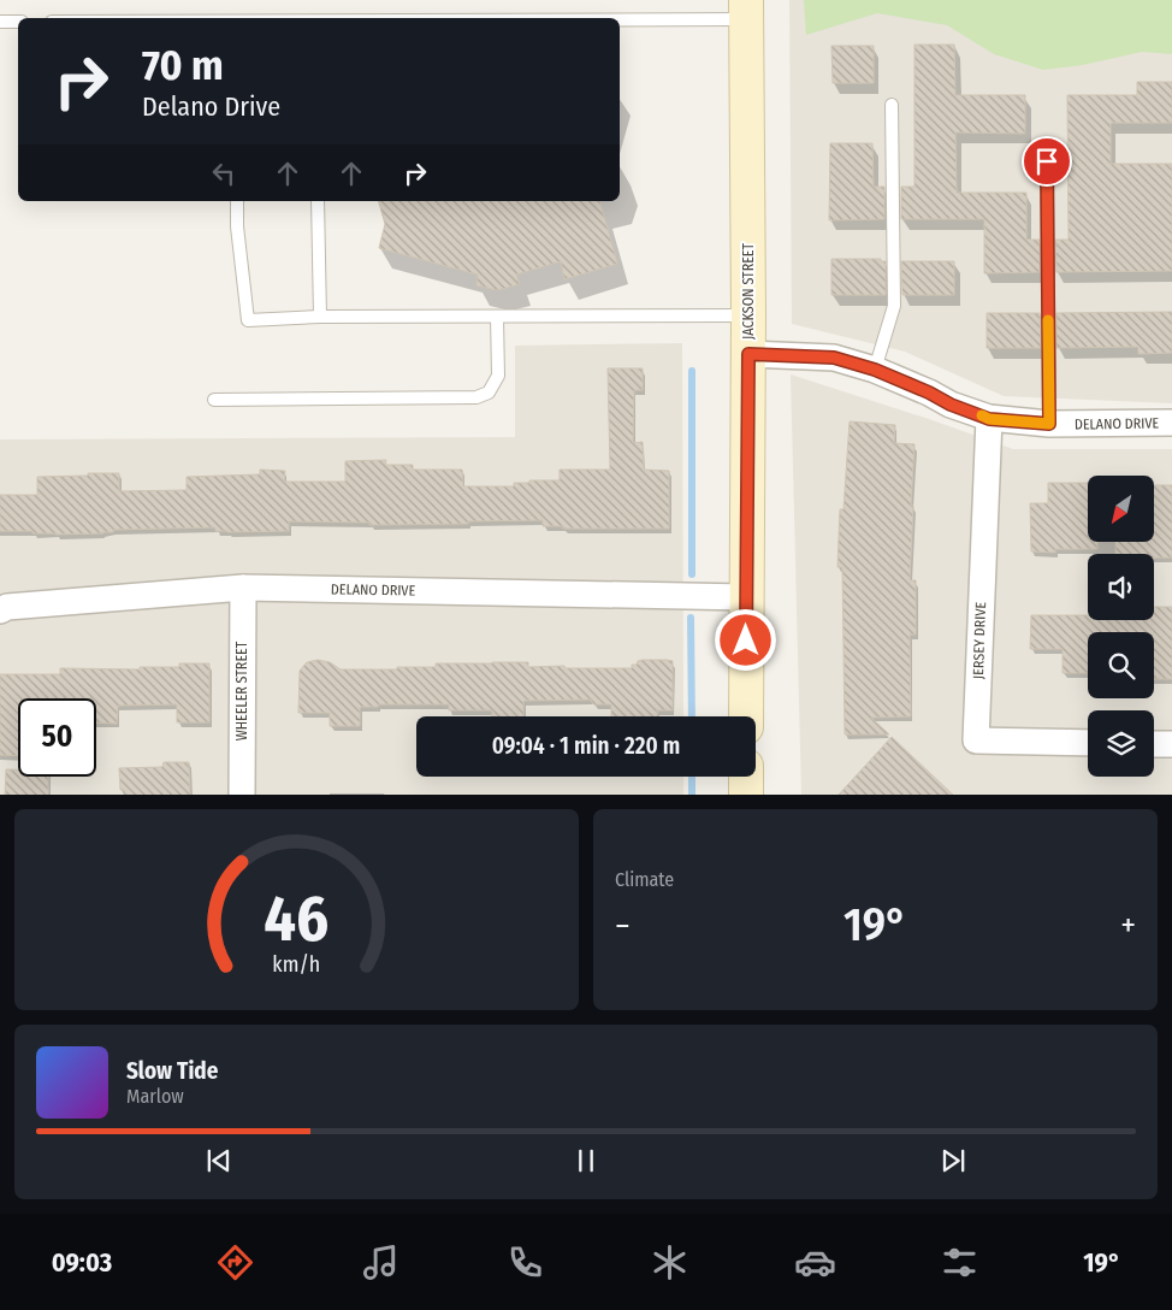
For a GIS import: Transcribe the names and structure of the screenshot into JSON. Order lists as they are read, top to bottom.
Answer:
{
  "streets": {
    "main road": ["JACKSON STREET"],
    "street": ["DELANO DRIVE", "JERSEY DRIVE", "WHEELER STREET"]
  },
  "crossings": [
    ["JACKSON STREET", "DELANO DRIVE"],
    ["DELANO DRIVE", "JERSEY DRIVE"],
    ["DELANO DRIVE", "WHEELER STREET"]
  ],
  "north": "bottom left",
  "page": {
    "turn": ["70 m", "Delano Drive"],
    "limit": "50",
    "trip": "09:04 · 1 min · 220 m",
    "tile": "Climate",
    "heat": ["−", "19°", "+"],
    "song": ["Slow Tide", "Marlow"],
    "tabs": ["09:03", "19°"],
    "gauge": ["46", "km/h"]
  }
}
